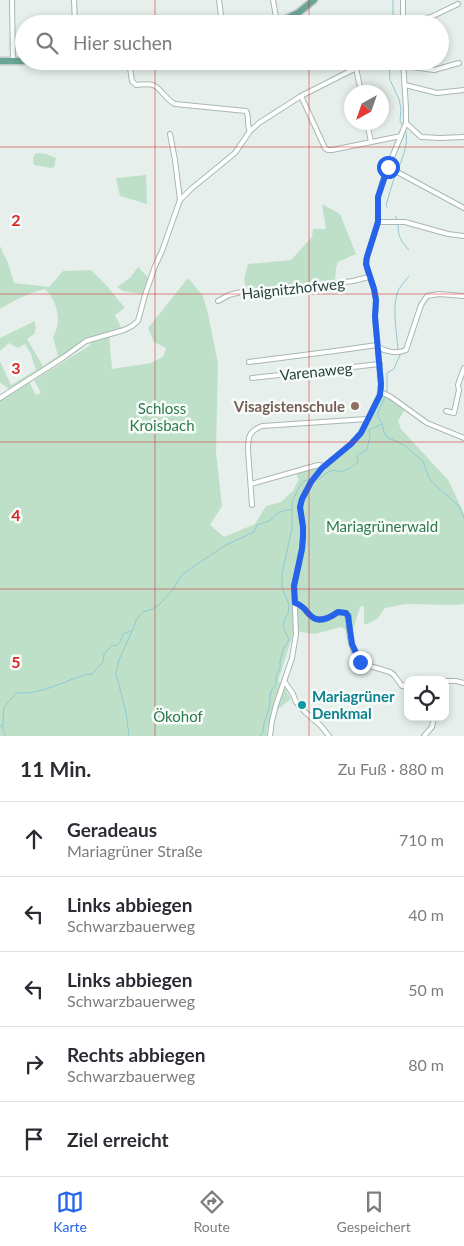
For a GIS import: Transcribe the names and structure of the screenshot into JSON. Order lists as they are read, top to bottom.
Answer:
{
  "streets": {
    "street": ["Haignitzhofweg", "Varenaweg"]
  },
  "parks": ["Schloss Kroisbach", "Mariagrünerwald", "Ökohof"],
  "places": ["Visagistenschule", "Mariagrüner Denkmal"],
  "north": "bottom left",
  "page": {
    "search": "Hier suchen",
    "heading": ["11 Min.", "Zu Fuß · 880 m"],
    "list": [
      ["Geradeaus", "Mariagrüner Straße", "710 m"],
      ["Links abbiegen", "Schwarzbauerweg", "40 m"],
      ["Links abbiegen", "Schwarzbauerweg", "50 m"],
      ["Rechts abbiegen", "Schwarzbauerweg", "80 m"],
      "Ziel erreicht"
    ],
    "nav": ["Karte", "Route", "Gespeichert"]
  },
  "grid": {
    "rows": [
      "2",
      "3",
      "4",
      "5"
    ]
  }
}
